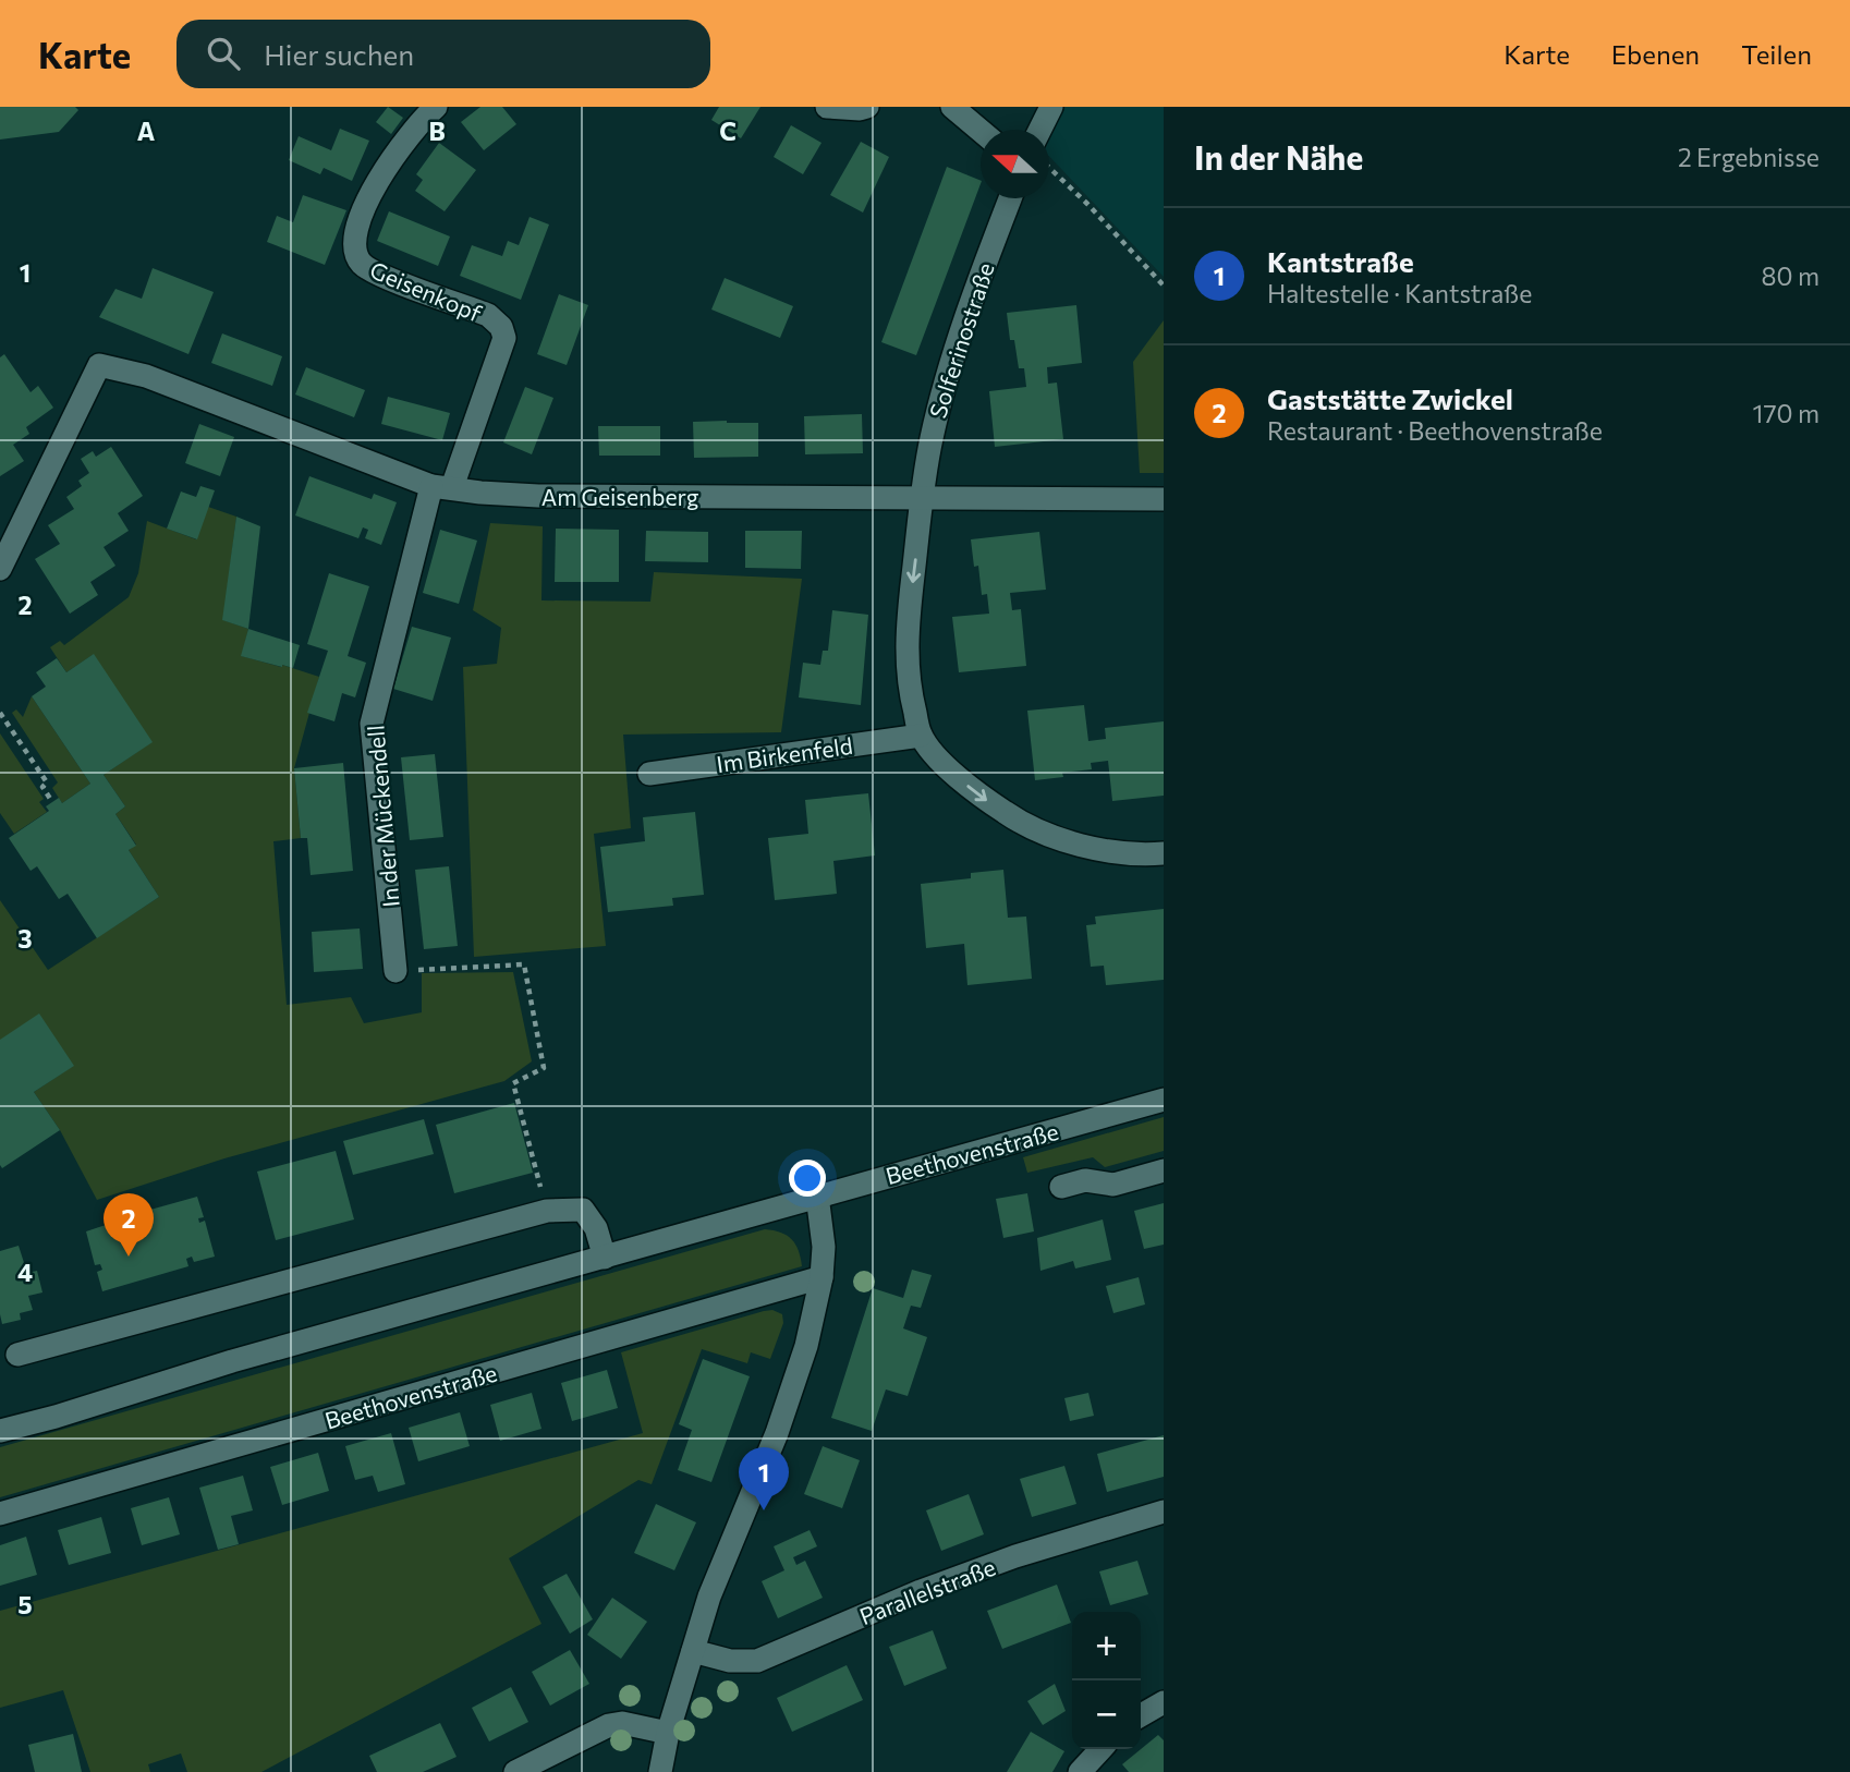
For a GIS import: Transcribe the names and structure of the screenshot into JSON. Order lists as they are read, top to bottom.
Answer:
{
  "streets": {
    "street": [
      "Geisenkopf",
      "Solferinostraße",
      "Am Geisenberg",
      "Im Birkenfeld",
      "In der Mückendell",
      "Beethovenstraße",
      "Parallelstraße"
    ]
  },
  "crossings": [
    ["Geisenkopf", "Am Geisenberg"],
    ["Geisenkopf", "In der Mückendell"],
    ["Solferinostraße", "Am Geisenberg"],
    ["Am Geisenberg", "In der Mückendell"]
  ],
  "north": "left",
  "page": {
    "header": "Karte",
    "search": "Hier suchen",
    "nav": ["Karte", "Ebenen", "Teilen"],
    "heading": ["In der Nähe", "2 Ergebnisse"],
    "list": [
      {
        "mark": "1",
        "name": "Kantstraße",
        "note": "Haltestelle · Kantstraße",
        "value": "80 m"
      },
      {
        "mark": "2",
        "name": "Gaststätte Zwickel",
        "note": "Restaurant · Beethovenstraße",
        "value": "170 m"
      }
    ],
    "pins": ["2", "1"],
    "map_buttons": ["+", "−"]
  },
  "grid": {
    "columns": ["A", "B", "C"],
    "rows": [
      "1",
      "2",
      "3",
      "4",
      "5"
    ]
  }
}
